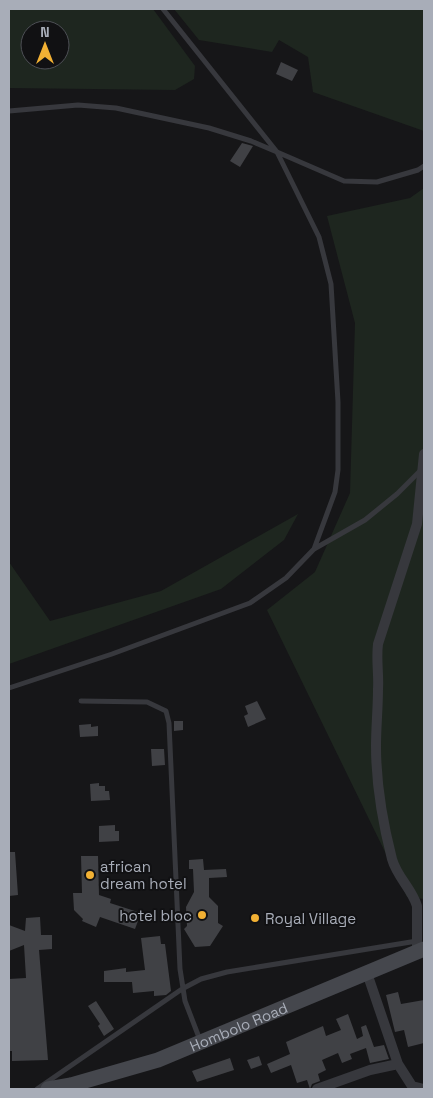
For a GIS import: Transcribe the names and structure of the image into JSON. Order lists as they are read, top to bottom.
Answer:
{
  "streets": {
    "street": ["Hombolo Road"]
  },
  "places": ["african dream hotel", "hotel bloc", "Royal Village"],
  "north": "top"
}
